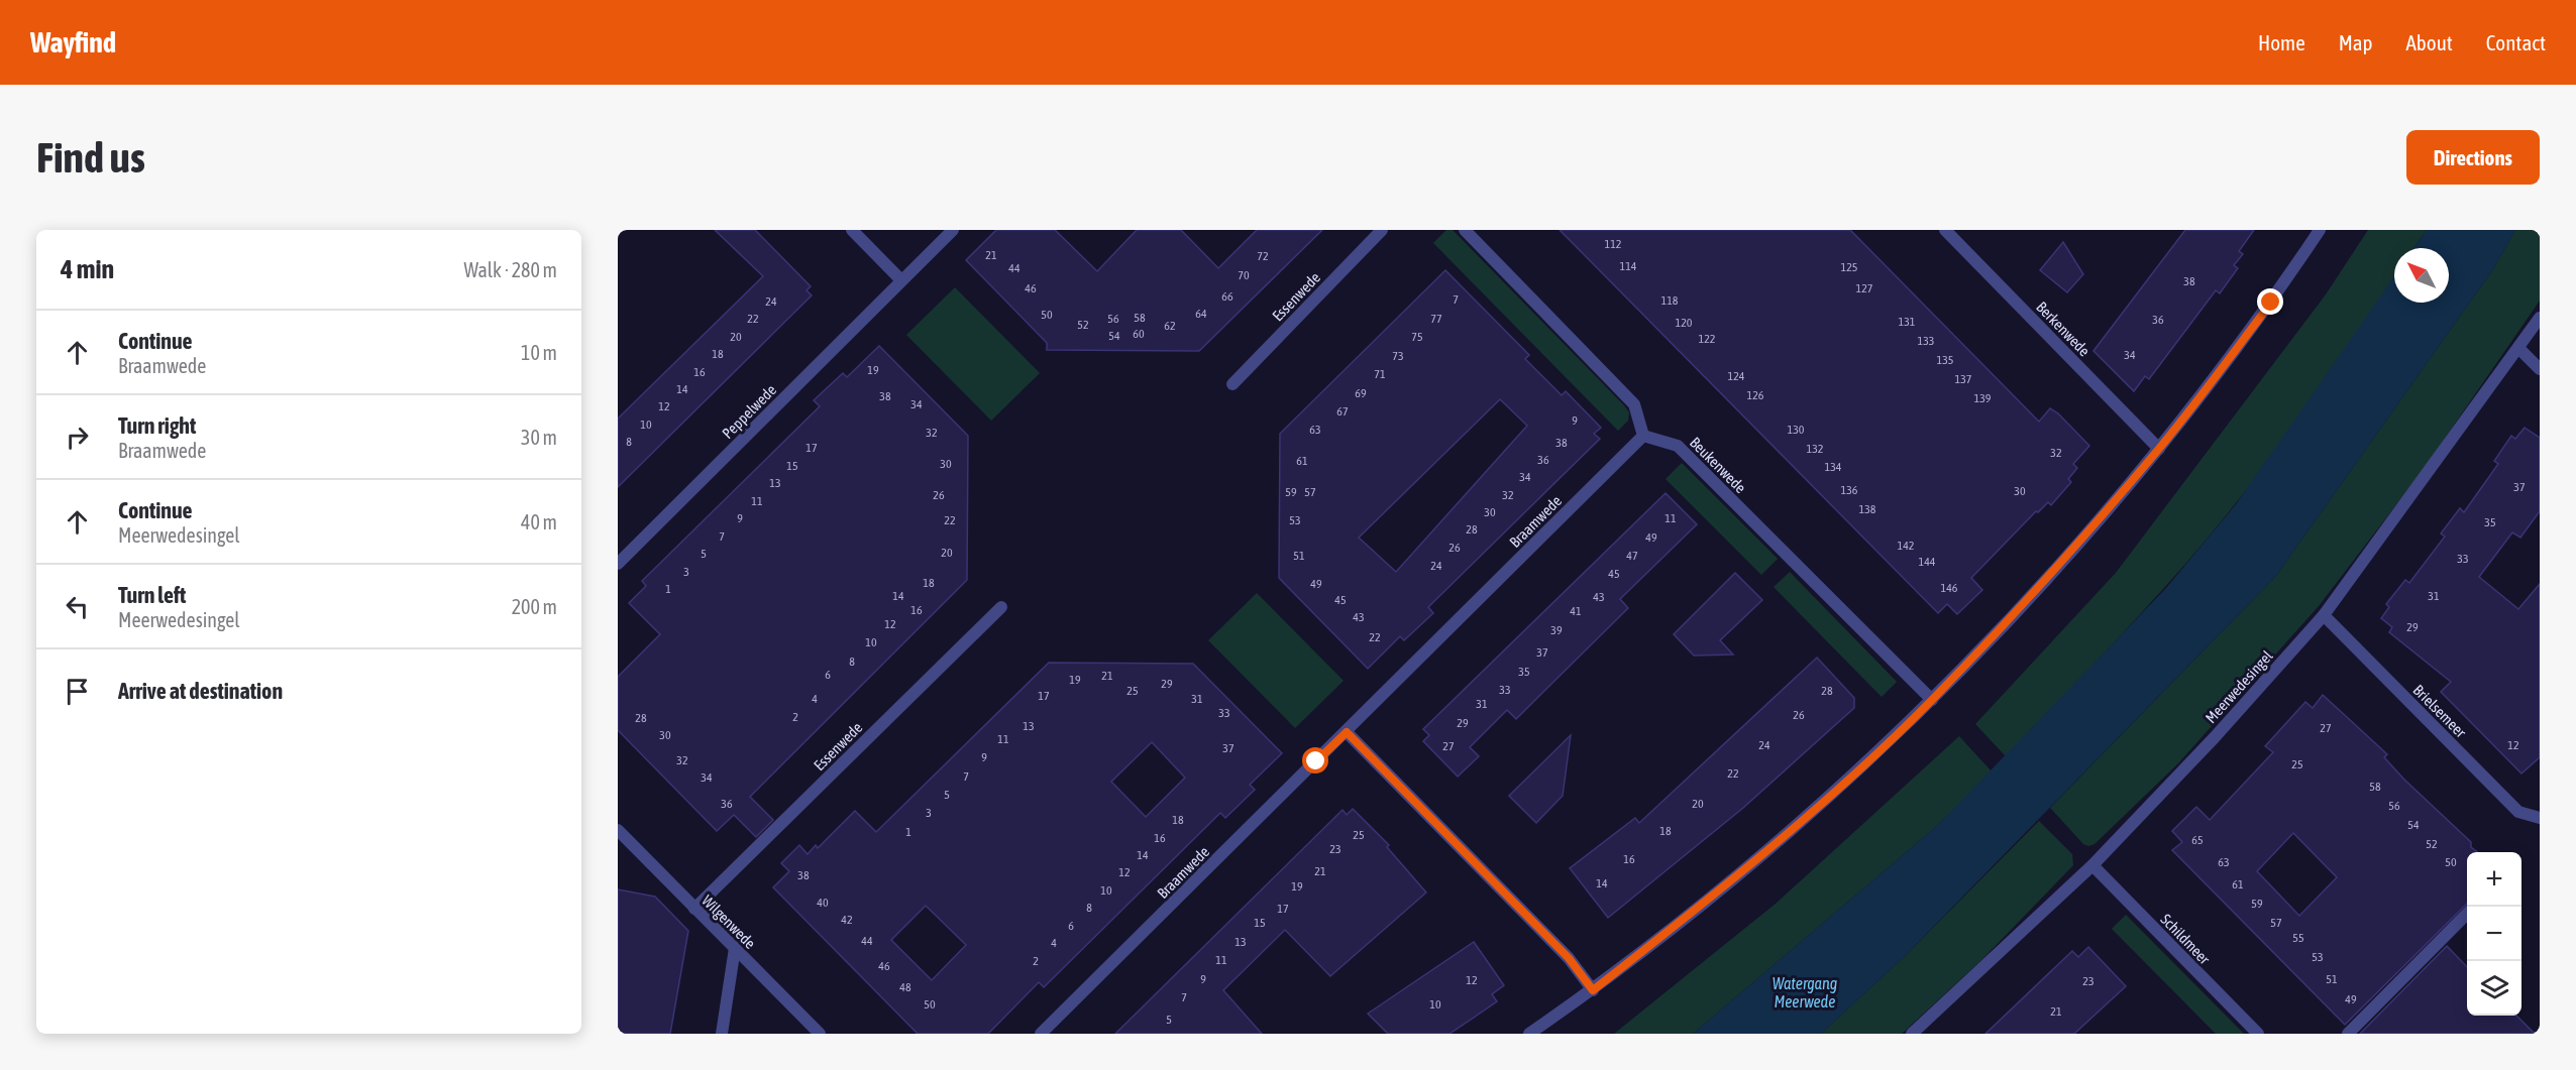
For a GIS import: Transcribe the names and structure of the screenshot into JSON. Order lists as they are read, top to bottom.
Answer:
{
  "streets": {
    "street": [
      "Essenwede",
      "Berkenwede",
      "Peppelwede",
      "Beukenwede",
      "Braamwede",
      "Meerwedesingel",
      "Brielsemeer",
      "Wilgenwede",
      "Schildmeer"
    ]
  },
  "crossings": [
    ["Essenwede", "Wilgenwede"],
    ["Beukenwede", "Braamwede"],
    ["Meerwedesingel", "Brielsemeer"],
    ["Meerwedesingel", "Schildmeer"]
  ],
  "water": ["Watergang Meerwede"],
  "house_numbers": [
    "112",
    "21",
    "72",
    "114",
    "125",
    "44",
    "70",
    "38",
    "46",
    "127",
    "66",
    "7",
    "118",
    "24",
    "64",
    "50",
    "58",
    "22",
    "56",
    "77",
    "36",
    "131",
    "120",
    "52",
    "62",
    "60",
    "54",
    "20",
    "75",
    "122",
    "133",
    "18",
    "34",
    "73",
    "135",
    "19",
    "16",
    "71",
    "124",
    "137",
    "14",
    "69",
    "126",
    "38",
    "139",
    "34",
    "12",
    "67",
    "9",
    "10",
    "63",
    "130",
    "32",
    "8",
    "38",
    "17",
    "132",
    "32",
    "36",
    "61",
    "30",
    "15",
    "134",
    "34",
    "13",
    "37",
    "136",
    "30",
    "59",
    "57",
    "26",
    "32",
    "11",
    "138",
    "30",
    "9",
    "11",
    "22",
    "53",
    "35",
    "28",
    "7",
    "49",
    "142",
    "26",
    "20",
    "5",
    "51",
    "47",
    "33",
    "144",
    "24",
    "3",
    "45",
    "18",
    "49",
    "146",
    "1",
    "14",
    "31",
    "43",
    "45",
    "16",
    "41",
    "43",
    "12",
    "29",
    "39",
    "22",
    "10",
    "37",
    "8",
    "35",
    "6",
    "21",
    "19",
    "29",
    "33",
    "25",
    "28",
    "17",
    "4",
    "31",
    "31",
    "33",
    "26",
    "2",
    "28",
    "29",
    "13",
    "27",
    "30",
    "11",
    "24",
    "12",
    "27",
    "37",
    "9",
    "32",
    "25",
    "22",
    "7",
    "34",
    "58",
    "5",
    "36",
    "20",
    "56",
    "3",
    "18",
    "54",
    "18",
    "1",
    "25",
    "16",
    "65",
    "52",
    "23",
    "14",
    "16",
    "63",
    "50",
    "21",
    "12",
    "38",
    "14",
    "61",
    "19",
    "10",
    "40",
    "59",
    "8",
    "17",
    "42",
    "15",
    "57",
    "6",
    "55",
    "44",
    "13",
    "4",
    "53",
    "11",
    "2",
    "46",
    "9",
    "51",
    "12",
    "23",
    "48",
    "7",
    "49",
    "50",
    "10",
    "21",
    "5"
  ],
  "north": "top left",
  "page": {
    "header": "Wayfind",
    "nav": [
      "Home",
      "Map",
      "About",
      "Contact"
    ],
    "buttons": "Directions",
    "title": "Find us",
    "heading": ["4 min", "Walk · 280 m"],
    "list": [
      ["Continue", "Braamwede", "10 m"],
      ["Turn right", "Braamwede", "30 m"],
      ["Continue", "Meerwedesingel", "40 m"],
      ["Turn left", "Meerwedesingel", "200 m"],
      "Arrive at destination"
    ],
    "map_buttons": ["+", "−"]
  }
}
